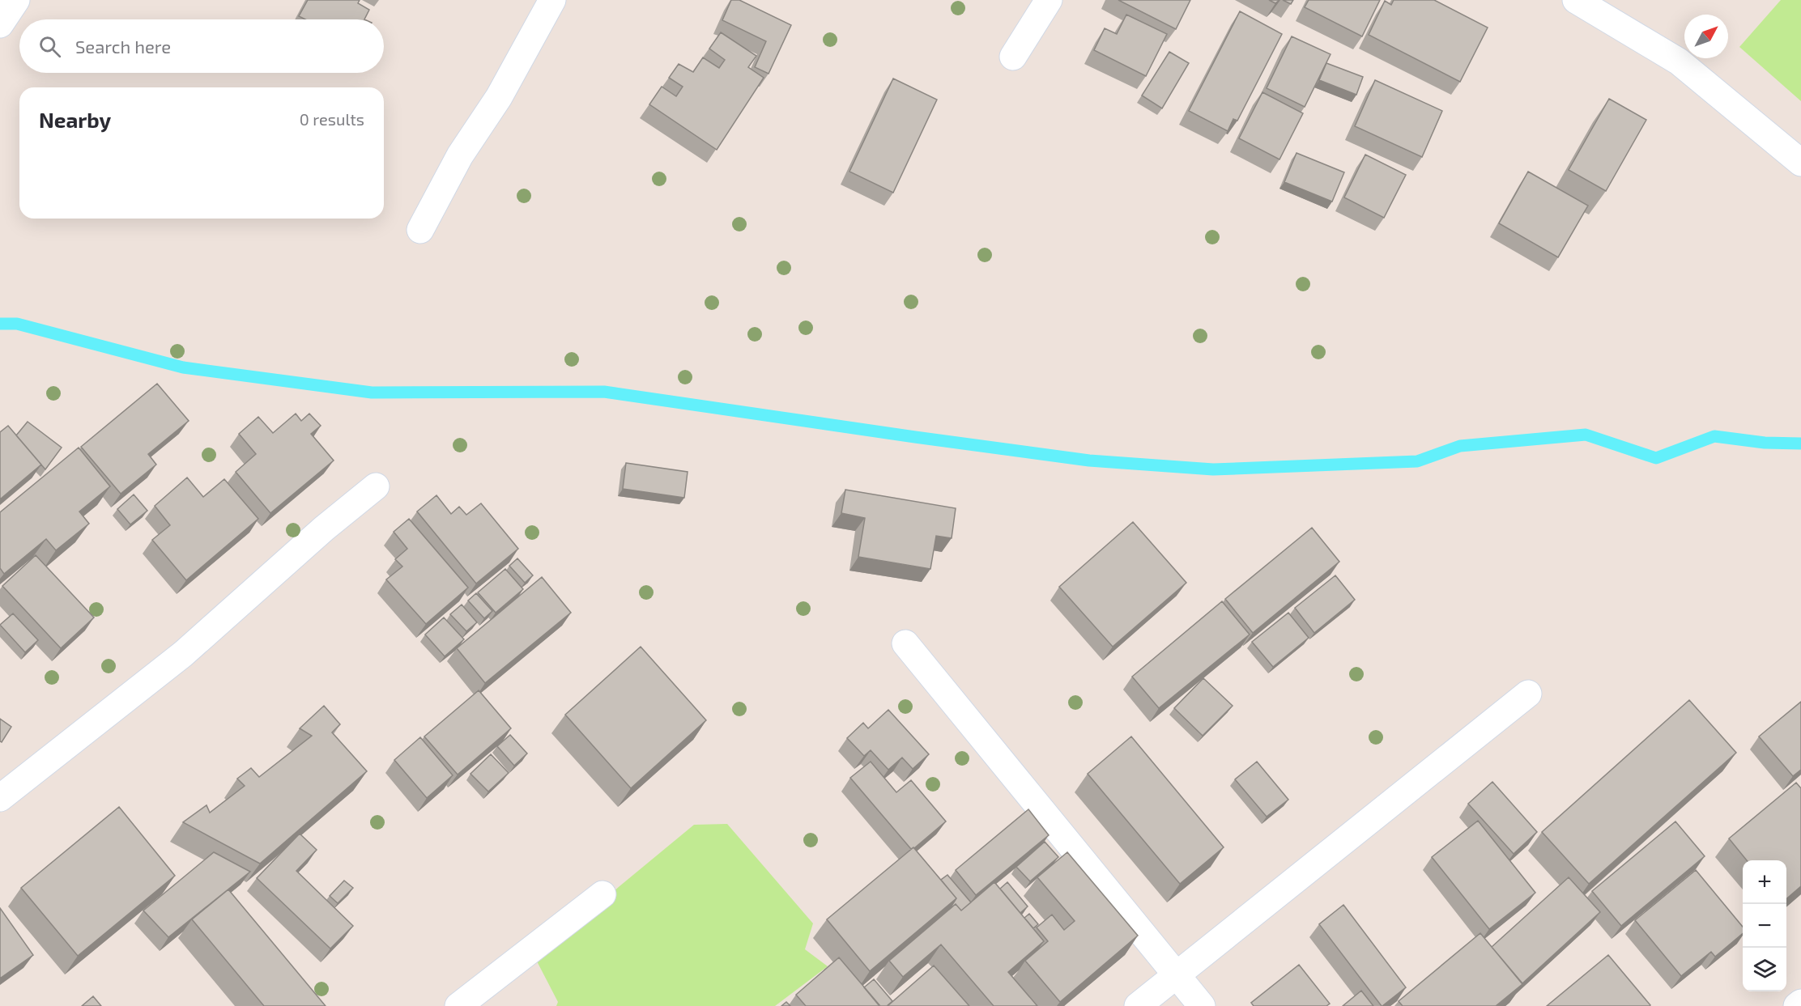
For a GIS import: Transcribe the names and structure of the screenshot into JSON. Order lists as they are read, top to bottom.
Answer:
{
  "north": "top right",
  "page": {
    "search": "Search here",
    "heading": ["Nearby", "0 results"],
    "map_buttons": ["+", "−"]
  }
}
